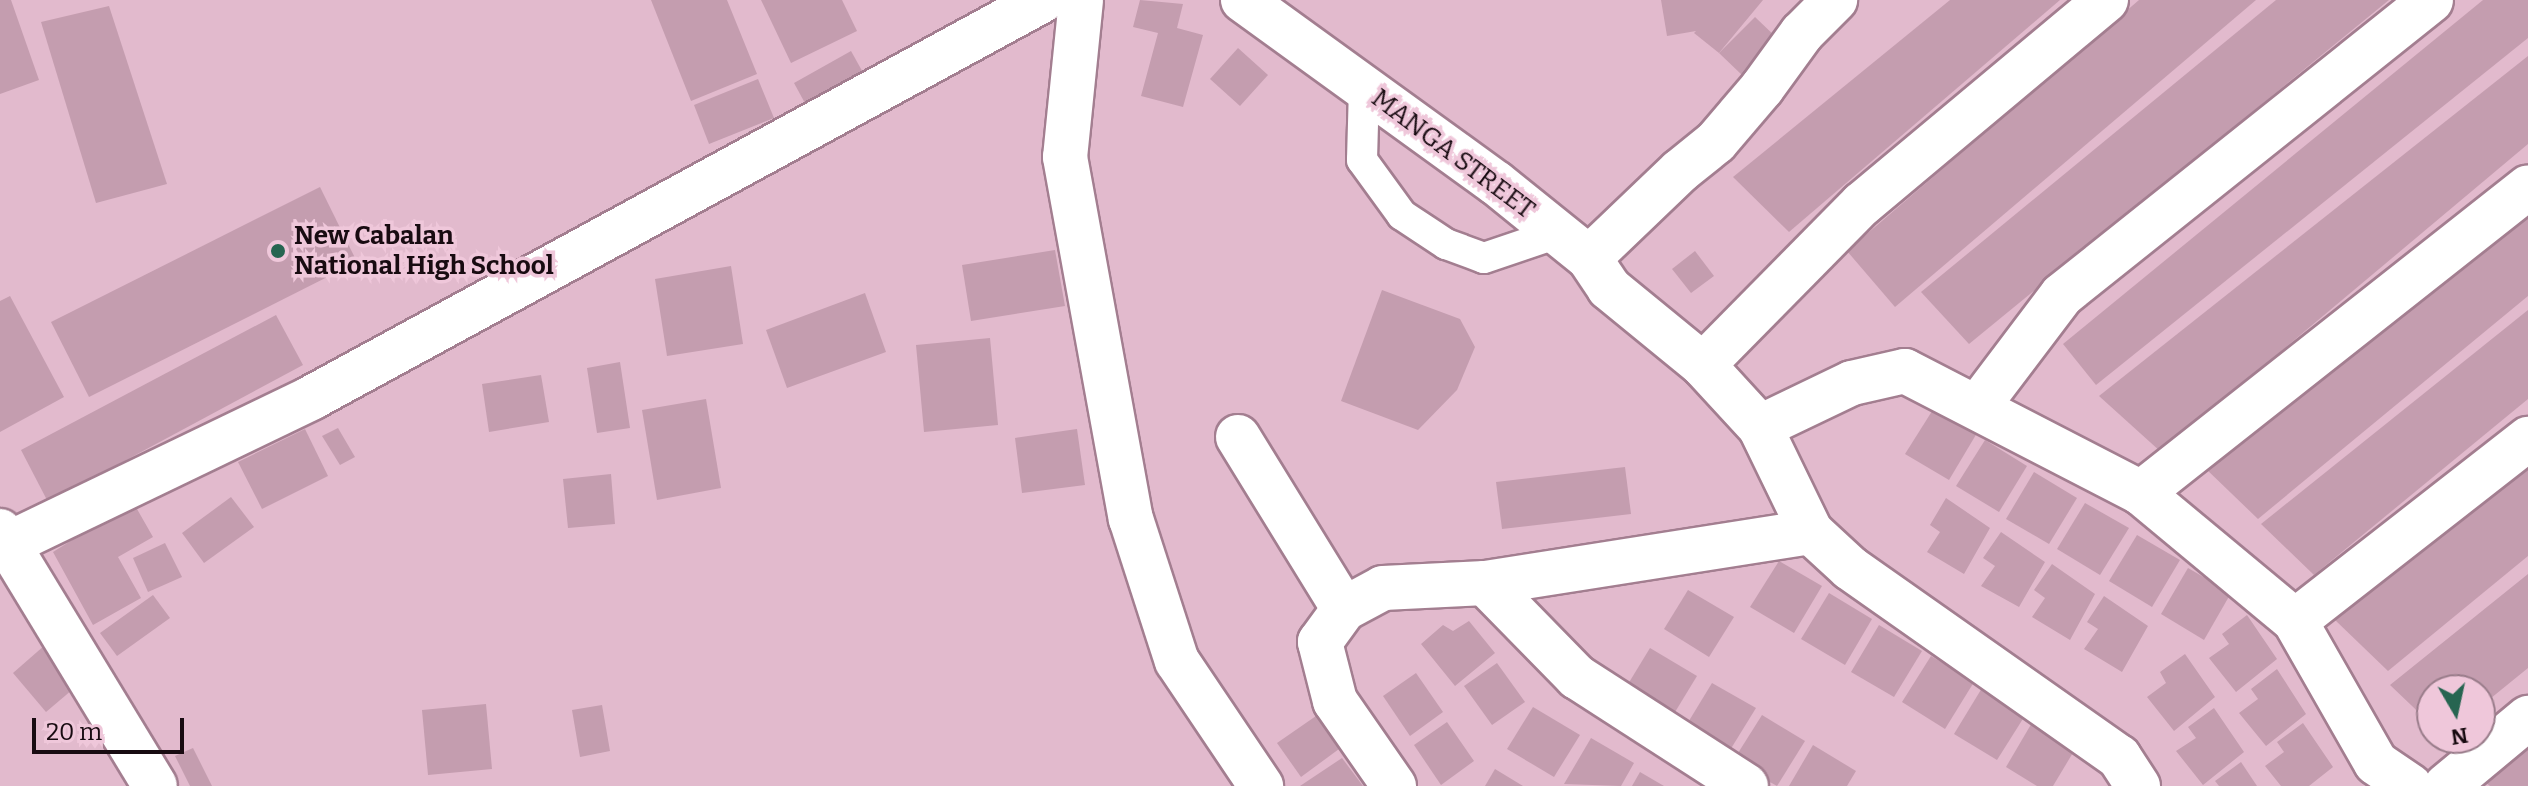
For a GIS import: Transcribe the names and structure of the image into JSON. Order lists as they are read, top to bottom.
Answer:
{
  "streets": {
    "street": ["MANGA STREET"]
  },
  "places": ["New Cabalan National High School"],
  "scale_bar": "20 m",
  "north": "bottom"
}
